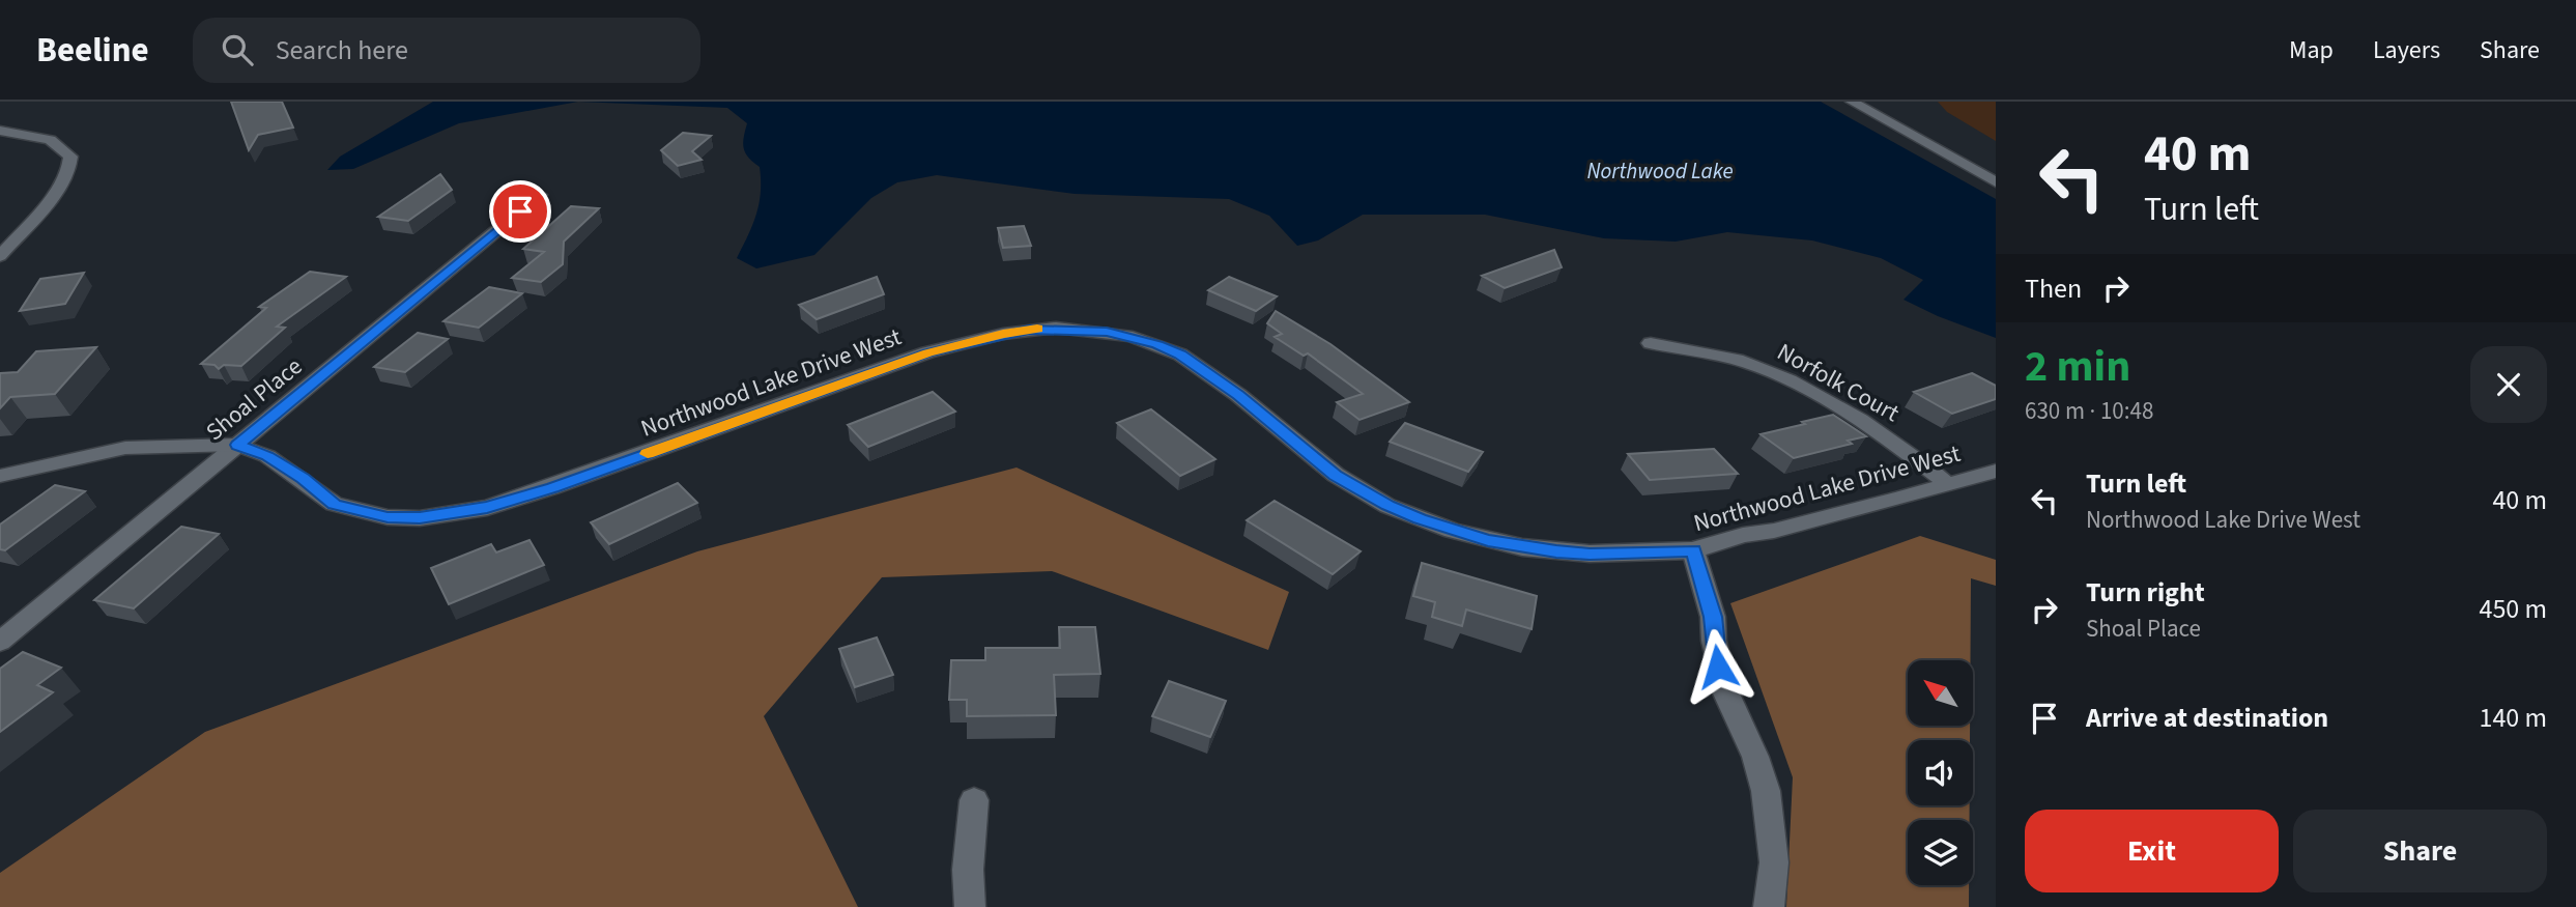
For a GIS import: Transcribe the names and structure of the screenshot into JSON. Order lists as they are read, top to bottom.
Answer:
{
  "streets": {
    "street": ["Northwood Lake Drive West", "Norfolk Court", "Shoal Place"]
  },
  "crossings": [
    ["Northwood Lake Drive West", "Norfolk Court"],
    ["Northwood Lake Drive West", "Shoal Place"]
  ],
  "water": ["Northwood Lake"],
  "north": "top left",
  "page": {
    "header": "Beeline",
    "search": "Search here",
    "nav": ["Map", "Layers", "Share"],
    "turn": ["40 m", "Turn left"],
    "then": "Then",
    "heading": ["2 min", "630 m · 10:48"],
    "list": [
      {
        "name": "Turn left",
        "note": "Northwood Lake Drive West",
        "value": "40 m"
      },
      {
        "name": "Turn right",
        "note": "Shoal Place",
        "value": "450 m"
      },
      {
        "name": "Arrive at destination",
        "value": "140 m"
      }
    ],
    "buttons": ["Exit", "Share"]
  }
}
